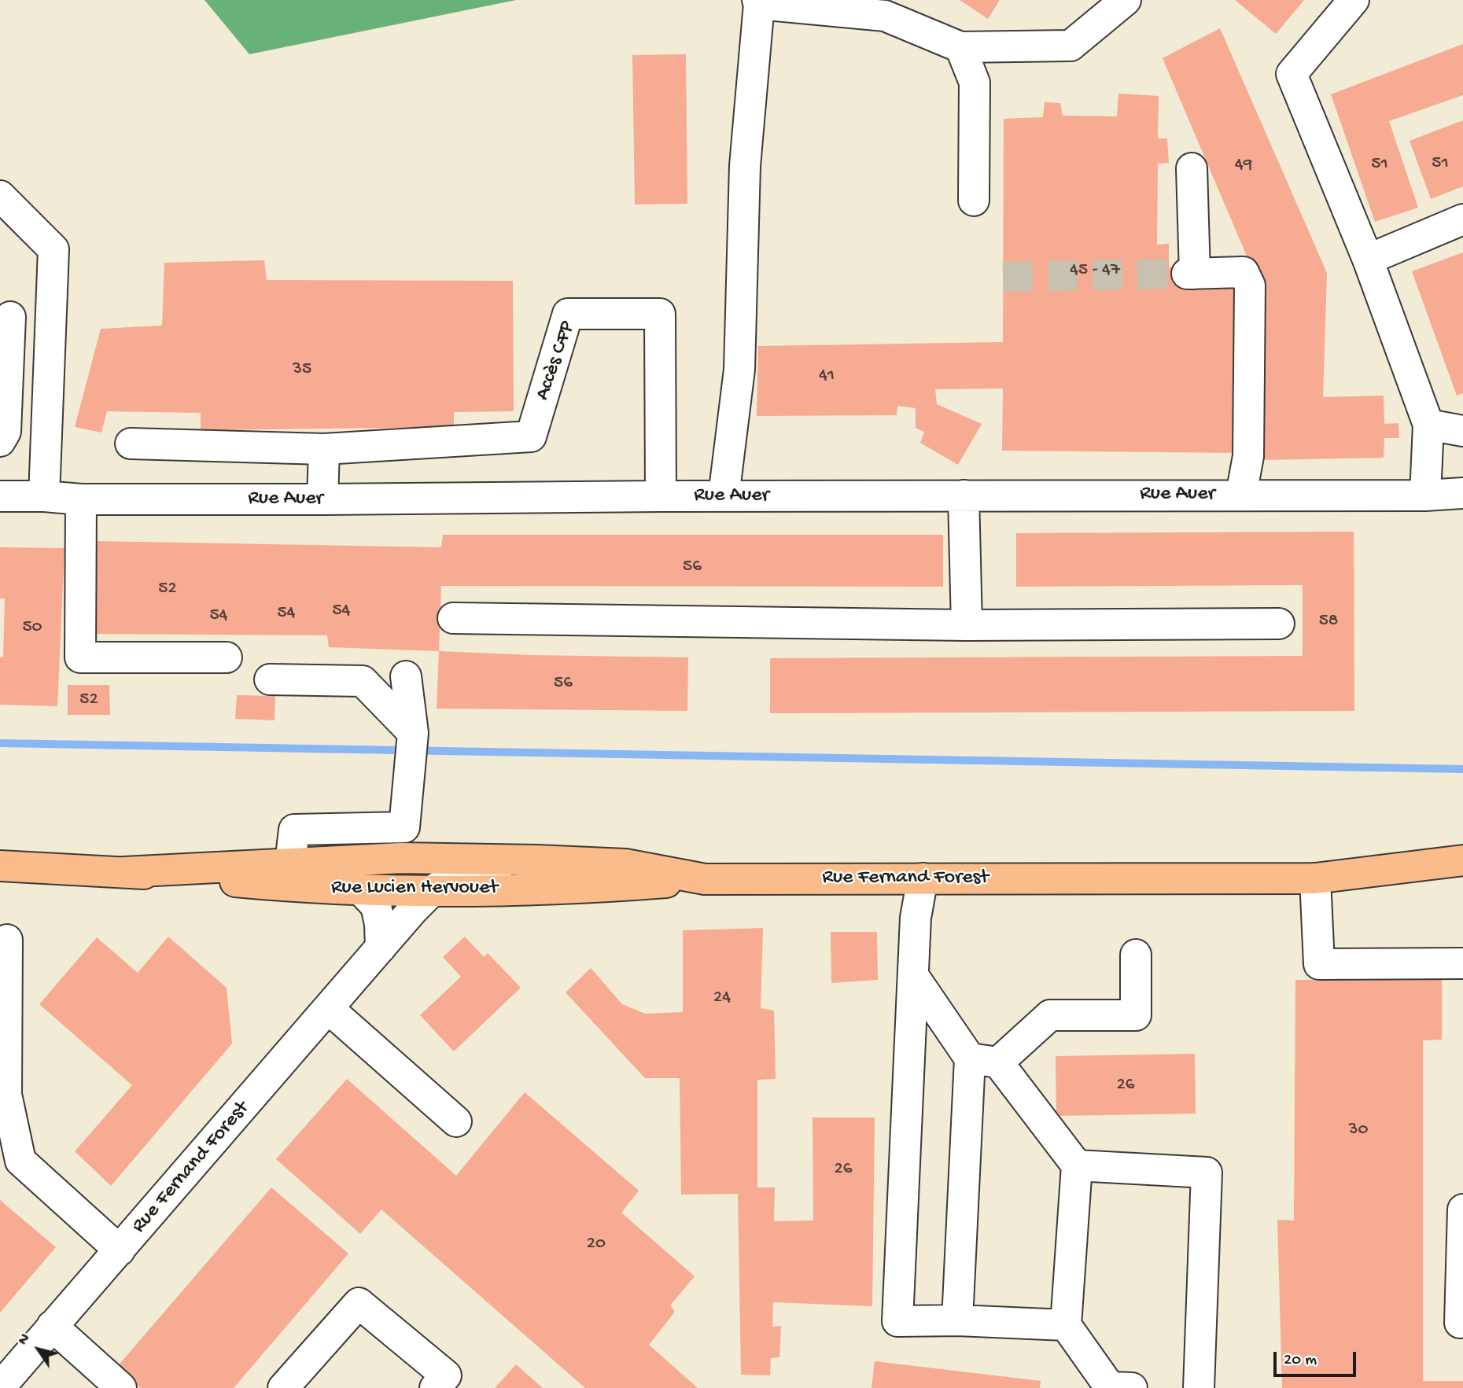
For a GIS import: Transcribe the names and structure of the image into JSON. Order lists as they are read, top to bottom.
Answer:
{
  "streets": {
    "main road": ["Rue Fernand Forest", "Rue Lucien Hervouet"],
    "street": ["Accès CFP", "Rue Auer"]
  },
  "crossings": [
    ["Accès CFP", "Rue Auer"],
    ["Rue Fernand Forest", "Rue Lucien Hervouet"]
  ],
  "house_numbers": [
    "51",
    "51",
    "49",
    "45 - 47",
    "35",
    "41",
    "56",
    "52",
    "54",
    "54",
    "54",
    "58",
    "50",
    "56",
    "52",
    "24",
    "26",
    "30",
    "26",
    "20"
  ],
  "scale_bar": "20 m",
  "north": "top left"
}
